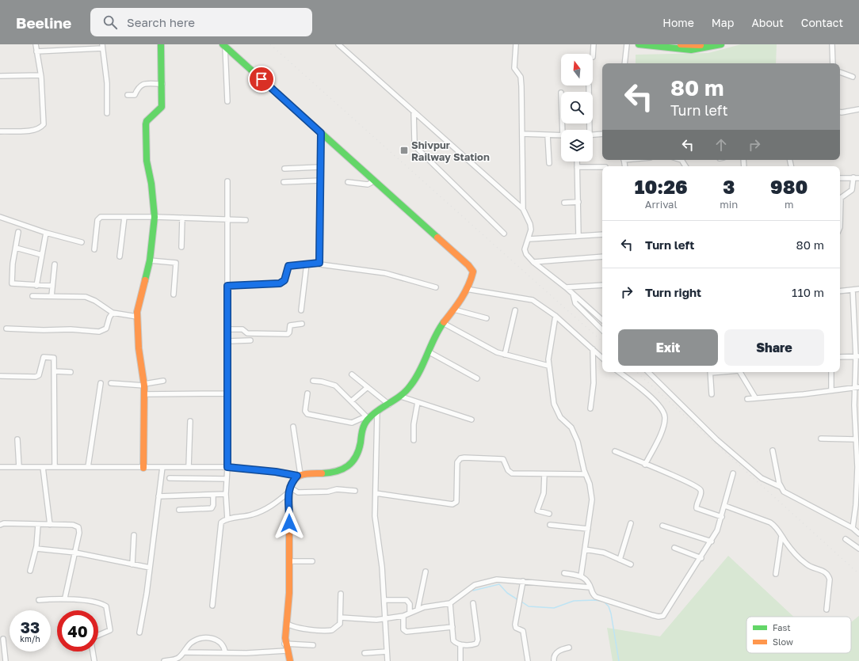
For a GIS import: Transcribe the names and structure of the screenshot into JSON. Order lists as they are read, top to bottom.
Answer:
{
  "places": {
    "transit": ["Shivpur Railway Station"]
  },
  "legend": ["Fast", "Slow"],
  "north": "top",
  "page": {
    "header": "Beeline",
    "search": "Search here",
    "nav": [
      "Home",
      "Map",
      "About",
      "Contact"
    ],
    "turn": ["80 m", "Turn left"],
    "eta": [
      "10:26",
      "Arrival",
      "3",
      "min",
      "980",
      "m"
    ],
    "list": [
      {
        "name": "Turn left",
        "value": "80 m"
      },
      {
        "name": "Turn right",
        "value": "110 m"
      }
    ],
    "buttons": ["Exit", "Share"],
    "speed": "33 km/h",
    "limit": "40"
  }
}
